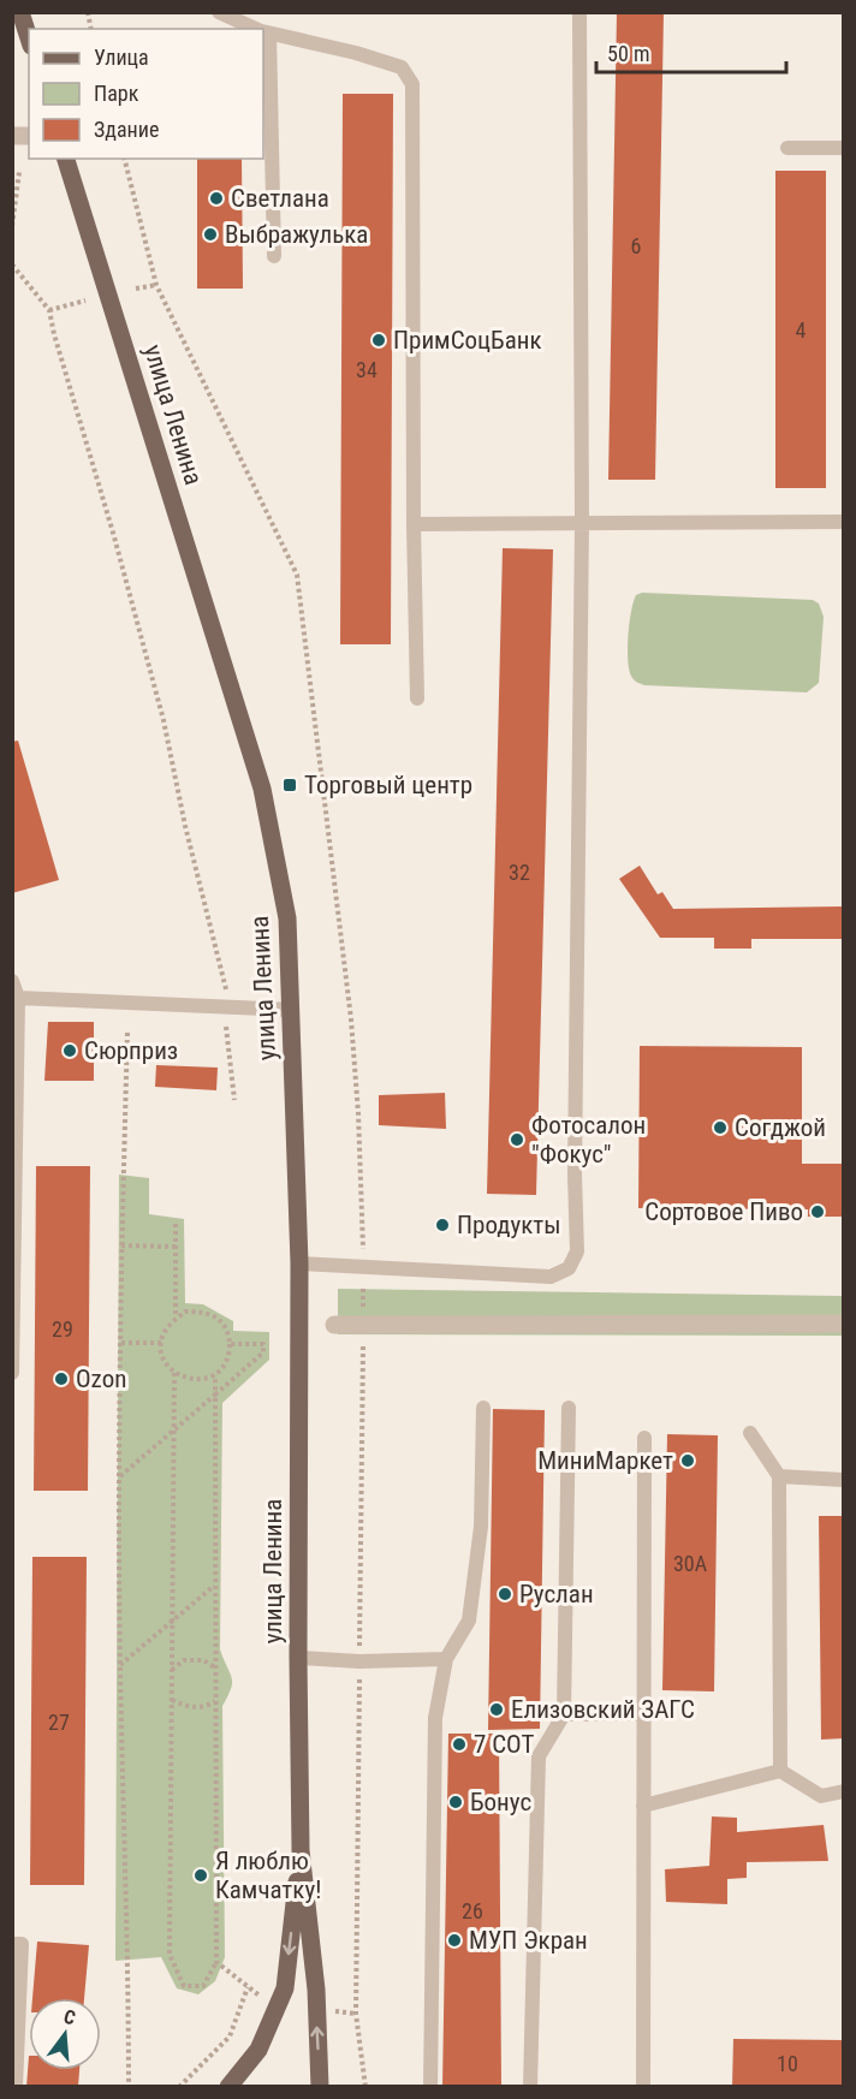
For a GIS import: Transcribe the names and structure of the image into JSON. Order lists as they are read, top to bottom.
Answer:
{
  "streets": {
    "main road": ["улица Ленина"]
  },
  "places": {
    "other": [
      "Светлана",
      "Выбражулька",
      "ПримСоцБанк",
      "Сюрприз",
      "Согджой",
      "Фотосалон \"Фокус\"",
      "Сортовое Пиво",
      "Продукты",
      "Ozon",
      "МиниМаркет",
      "Руслан",
      "Елизовский ЗАГС",
      "7 СОТ",
      "Бонус",
      "Я люблю Камчатку!",
      "МУП Экран"
    ],
    "transit": ["Торговый центр"]
  },
  "house_numbers": [
    "6",
    "4",
    "34",
    "32",
    "29",
    "30А",
    "27",
    "26",
    "10"
  ],
  "legend": ["Улица", "Парк", "Здание"],
  "scale_bar": "50 m",
  "north": "top"
}
